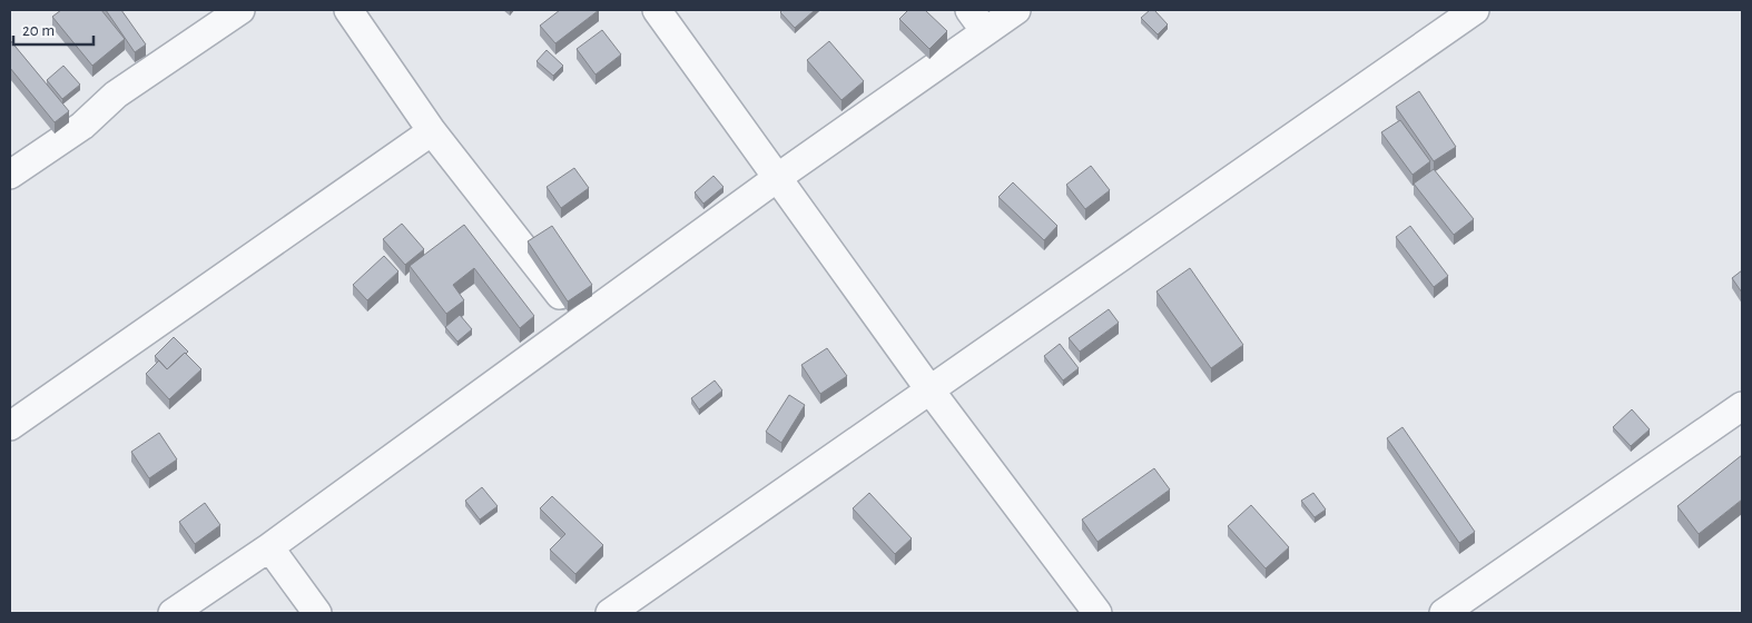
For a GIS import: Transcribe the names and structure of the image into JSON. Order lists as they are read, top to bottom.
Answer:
{
  "scale_bar": "20 m"
}
